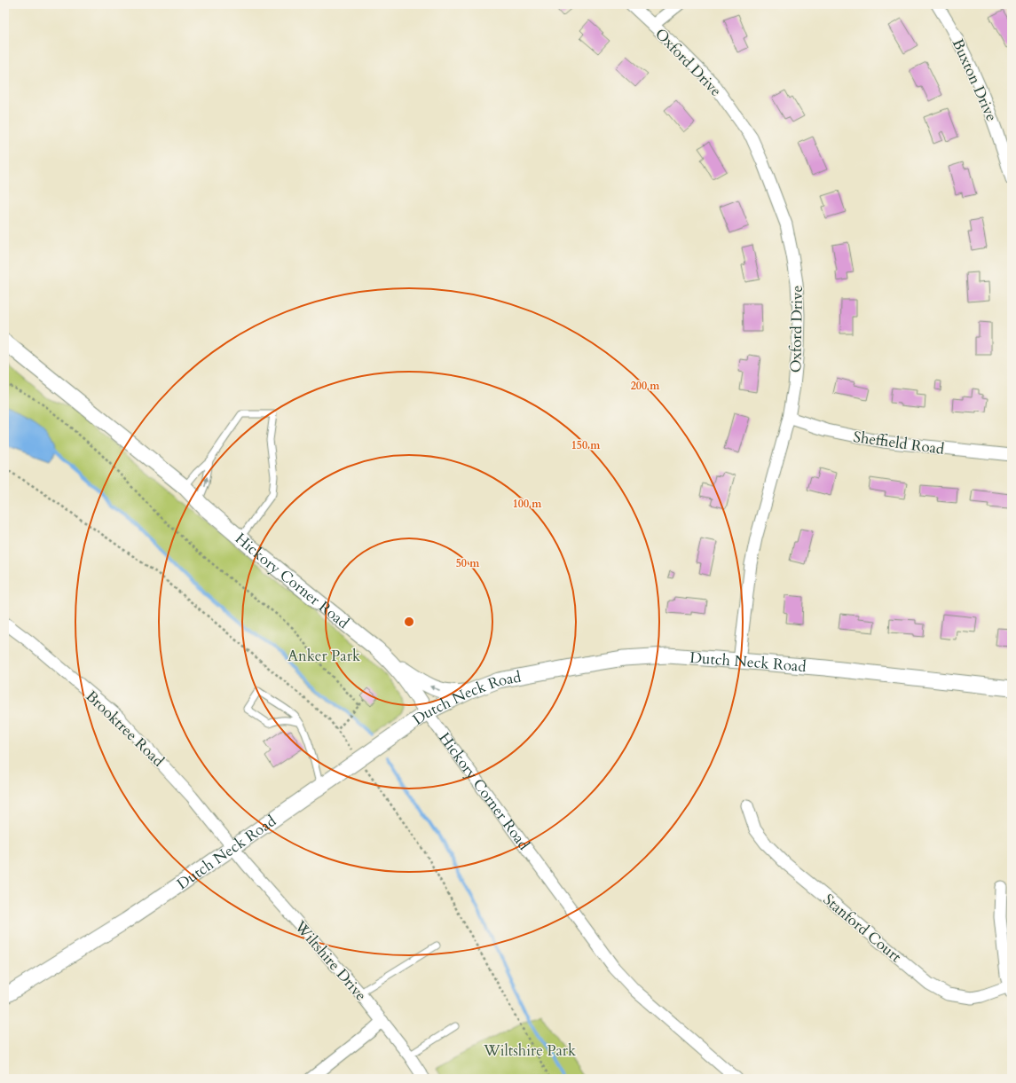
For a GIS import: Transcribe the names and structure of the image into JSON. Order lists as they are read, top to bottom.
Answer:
{
  "streets": {
    "street": [
      "Oxford Drive",
      "Buxton Drive",
      "Sheffield Road",
      "Hickory Corner Road",
      "Dutch Neck Road",
      "Brooktree Road",
      "Stanford Court",
      "Wiltshire Drive"
    ]
  },
  "crossings": [
    ["Oxford Drive", "Sheffield Road"],
    ["Oxford Drive", "Dutch Neck Road"],
    ["Hickory Corner Road", "Dutch Neck Road"],
    ["Dutch Neck Road", "Brooktree Road"],
    ["Dutch Neck Road", "Wiltshire Drive"],
    ["Brooktree Road", "Wiltshire Drive"]
  ],
  "parks": ["Anker Park", "Wiltshire Park"],
  "rings": [
    "200 m",
    "150 m",
    "100 m",
    "50 m"
  ]
}
